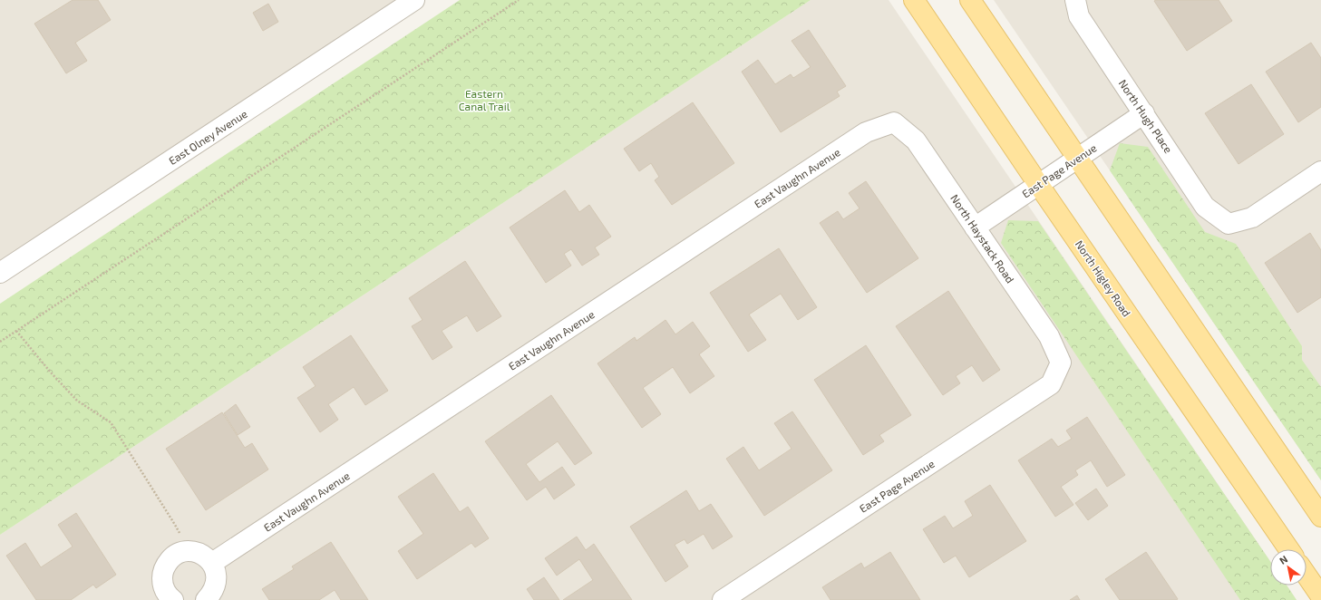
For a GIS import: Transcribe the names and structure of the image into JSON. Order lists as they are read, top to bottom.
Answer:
{
  "streets": {
    "main road": ["North Higley Road"],
    "street": [
      "North Hugh Place",
      "East Olney Avenue",
      "East Page Avenue",
      "East Vaughn Avenue",
      "North Haystack Road"
    ]
  },
  "crossings": [
    ["North Hugh Place", "East Page Avenue"],
    ["East Page Avenue", "North Haystack Road"],
    ["East Page Avenue", "North Higley Road"],
    ["East Vaughn Avenue", "North Haystack Road"]
  ],
  "parks": ["Eastern Canal Trail"],
  "north": "top left"
}
